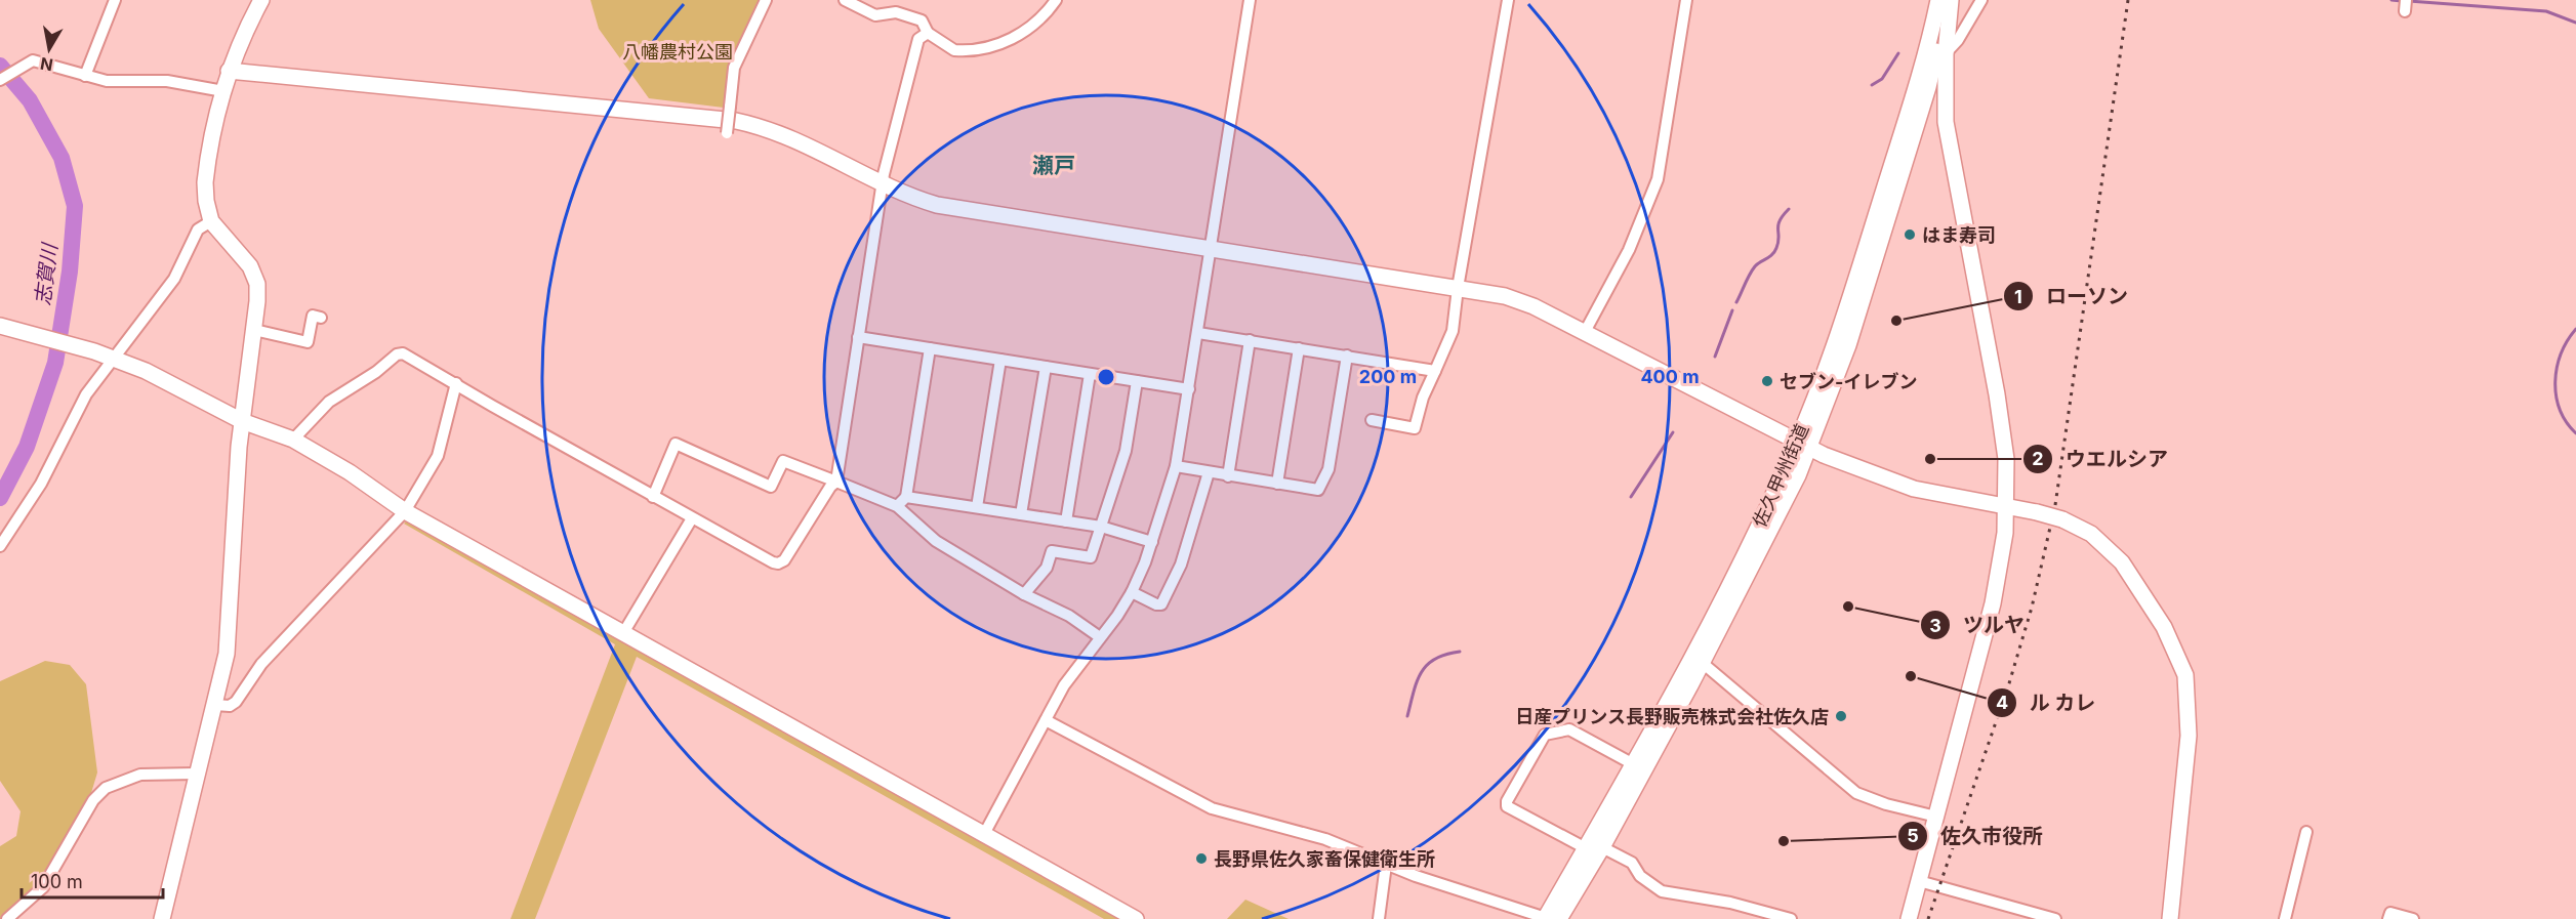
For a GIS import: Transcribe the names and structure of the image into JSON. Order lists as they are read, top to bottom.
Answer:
{
  "streets": {
    "street": ["佐久甲州街道"]
  },
  "districts": ["瀬戸"],
  "water": ["志賀川"],
  "parks": ["八幡農村公園"],
  "places": [
    "はま寿司",
    "ローソン",
    "セブン-イレブン",
    "ウエルシア",
    "ツルヤ",
    "ル カレ",
    "日産プリンス長野販売株式会社佐久店",
    "佐久市役所",
    "長野県佐久家畜保健衛生所"
  ],
  "scale_bar": "100 m",
  "north": "bottom",
  "rings": ["200 m", "400 m"]
}
